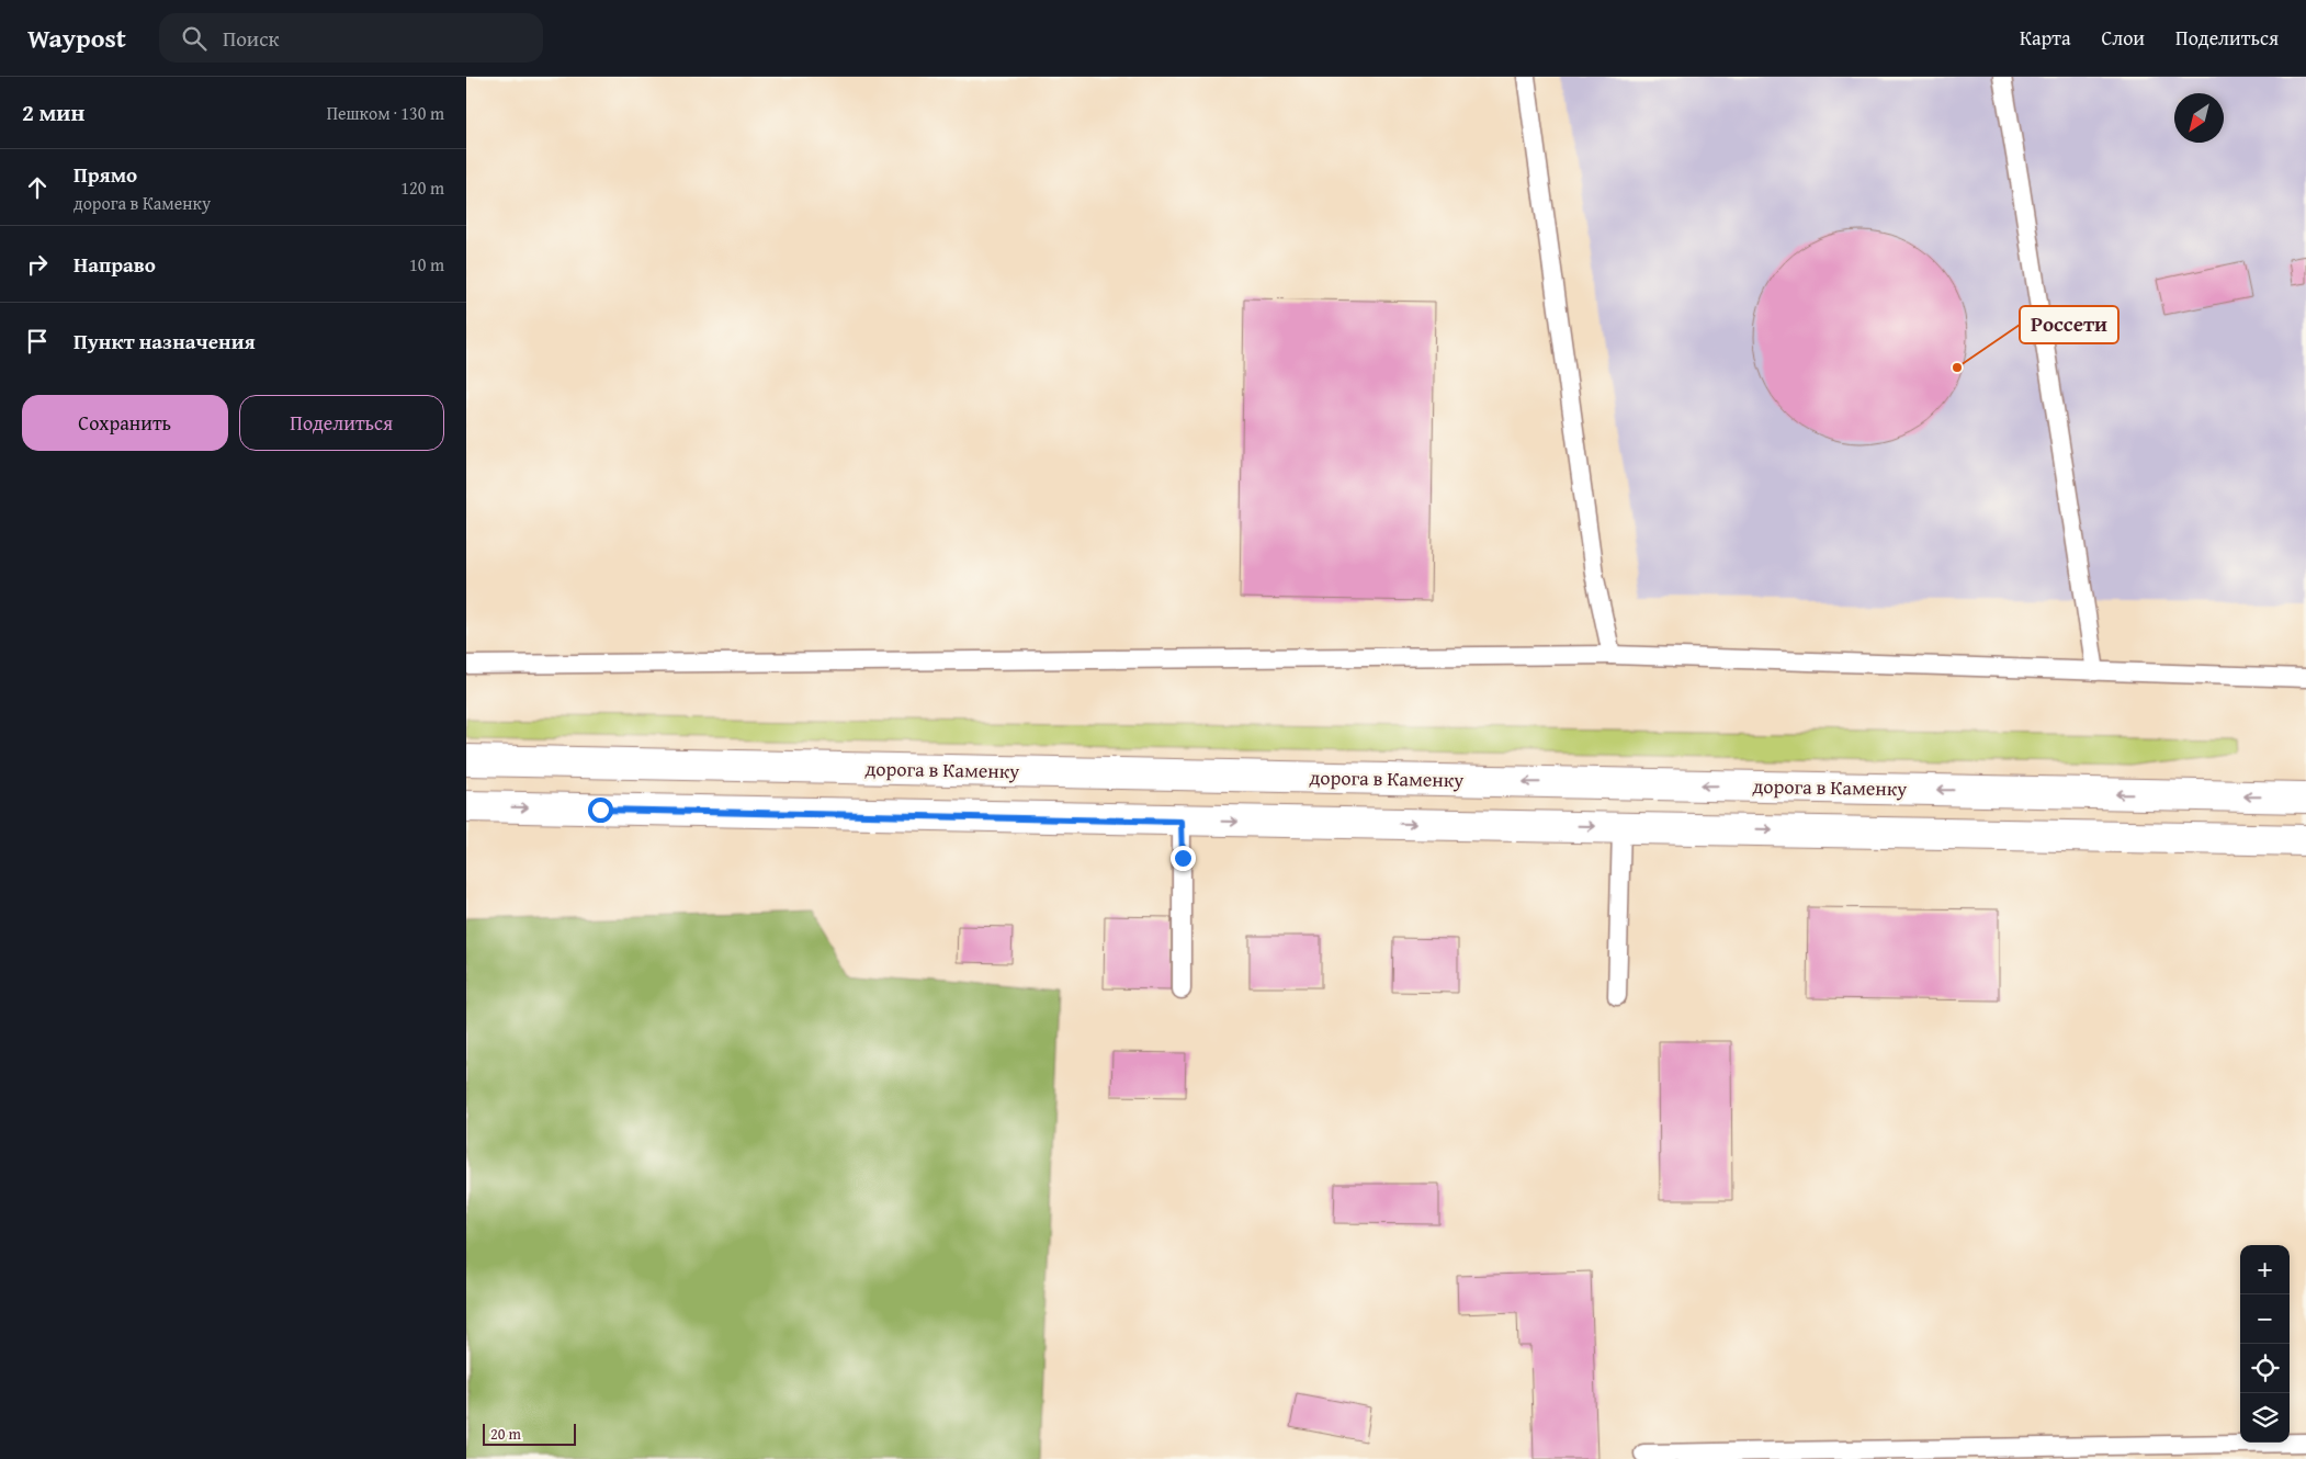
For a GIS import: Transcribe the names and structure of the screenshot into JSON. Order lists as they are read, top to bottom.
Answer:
{
  "streets": {
    "main road": ["дорога в Каменку"]
  },
  "places": ["Россети"],
  "scale_bar": "20 m",
  "north": "bottom left",
  "page": {
    "header": "Waypost",
    "search": "Поиск",
    "nav": ["Карта", "Слои", "Поделиться"],
    "heading": ["2 мин", "Пешком · 130 m"],
    "list": [
      ["Прямо", "дорога в Каменку", "120 m"],
      ["Направо", "10 m"],
      "Пункт назначения"
    ],
    "buttons": ["Сохранить", "Поделиться"],
    "map_buttons": ["+", "−"],
    "scale": "20 m"
  }
}
